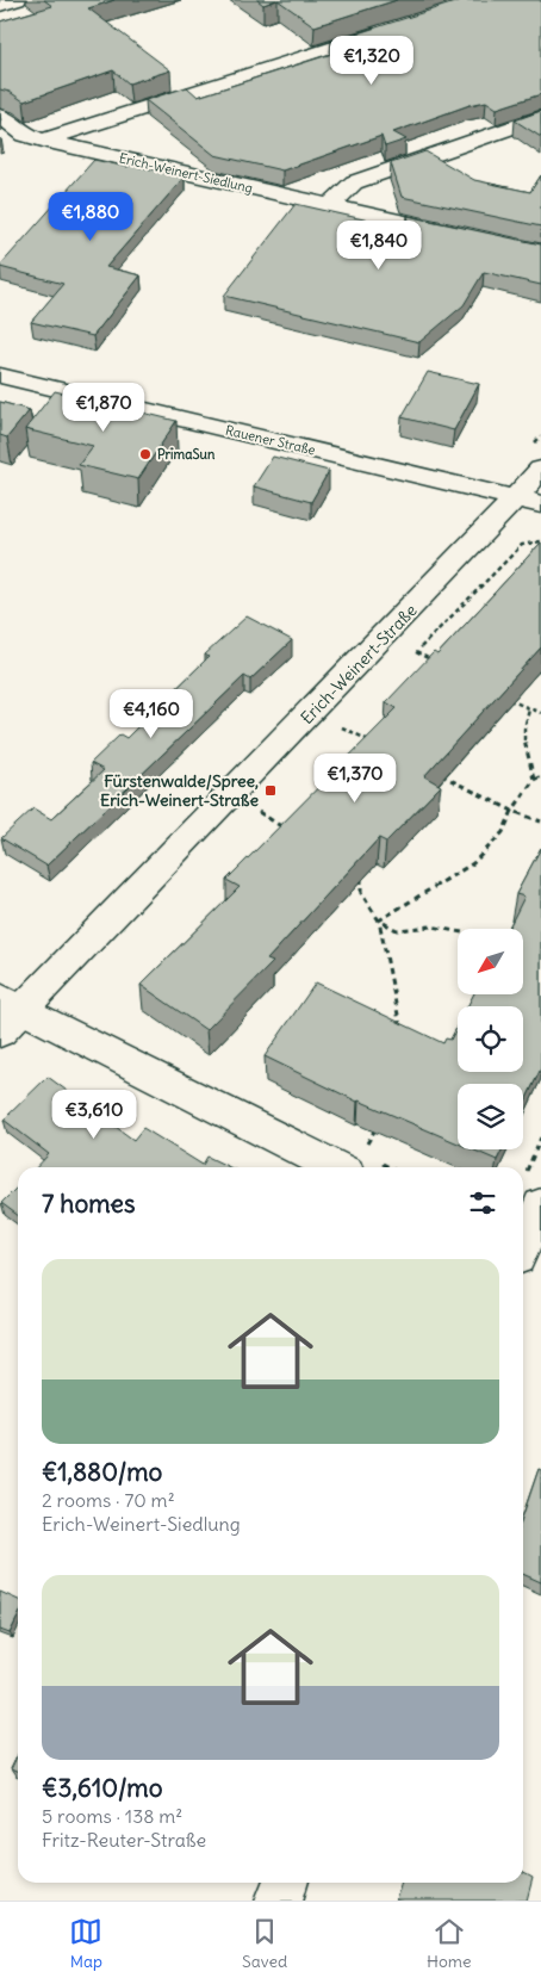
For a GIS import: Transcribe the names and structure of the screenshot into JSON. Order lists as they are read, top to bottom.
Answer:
{
  "streets": {
    "street": ["Erich-Weinert-Siedlung", "Rauener Straße", "Erich-Weinert-Straße"]
  },
  "crossings": [
    ["Rauener Straße", "Erich-Weinert-Straße"]
  ],
  "places": {
    "other": ["PrimaSun"],
    "transit": ["Fürstenwalde/Spree, Erich-Weinert-Straße"]
  },
  "north": "bottom left",
  "page": {
    "price": [
      "€1,320",
      "€1,880",
      "€1,840",
      "€1,870",
      "€4,160",
      "€1,370",
      "€3,610"
    ],
    "heading": "7 homes",
    "list": [
      {
        "name": "€1,880/mo",
        "note": "2 rooms · 70 m² · Erich-Weinert-Siedlung"
      },
      {
        "name": "€3,610/mo",
        "note": "5 rooms · 138 m² · Fritz-Reuter-Straße"
      }
    ],
    "tabs": ["Map", "Saved", "Home"]
  }
}
